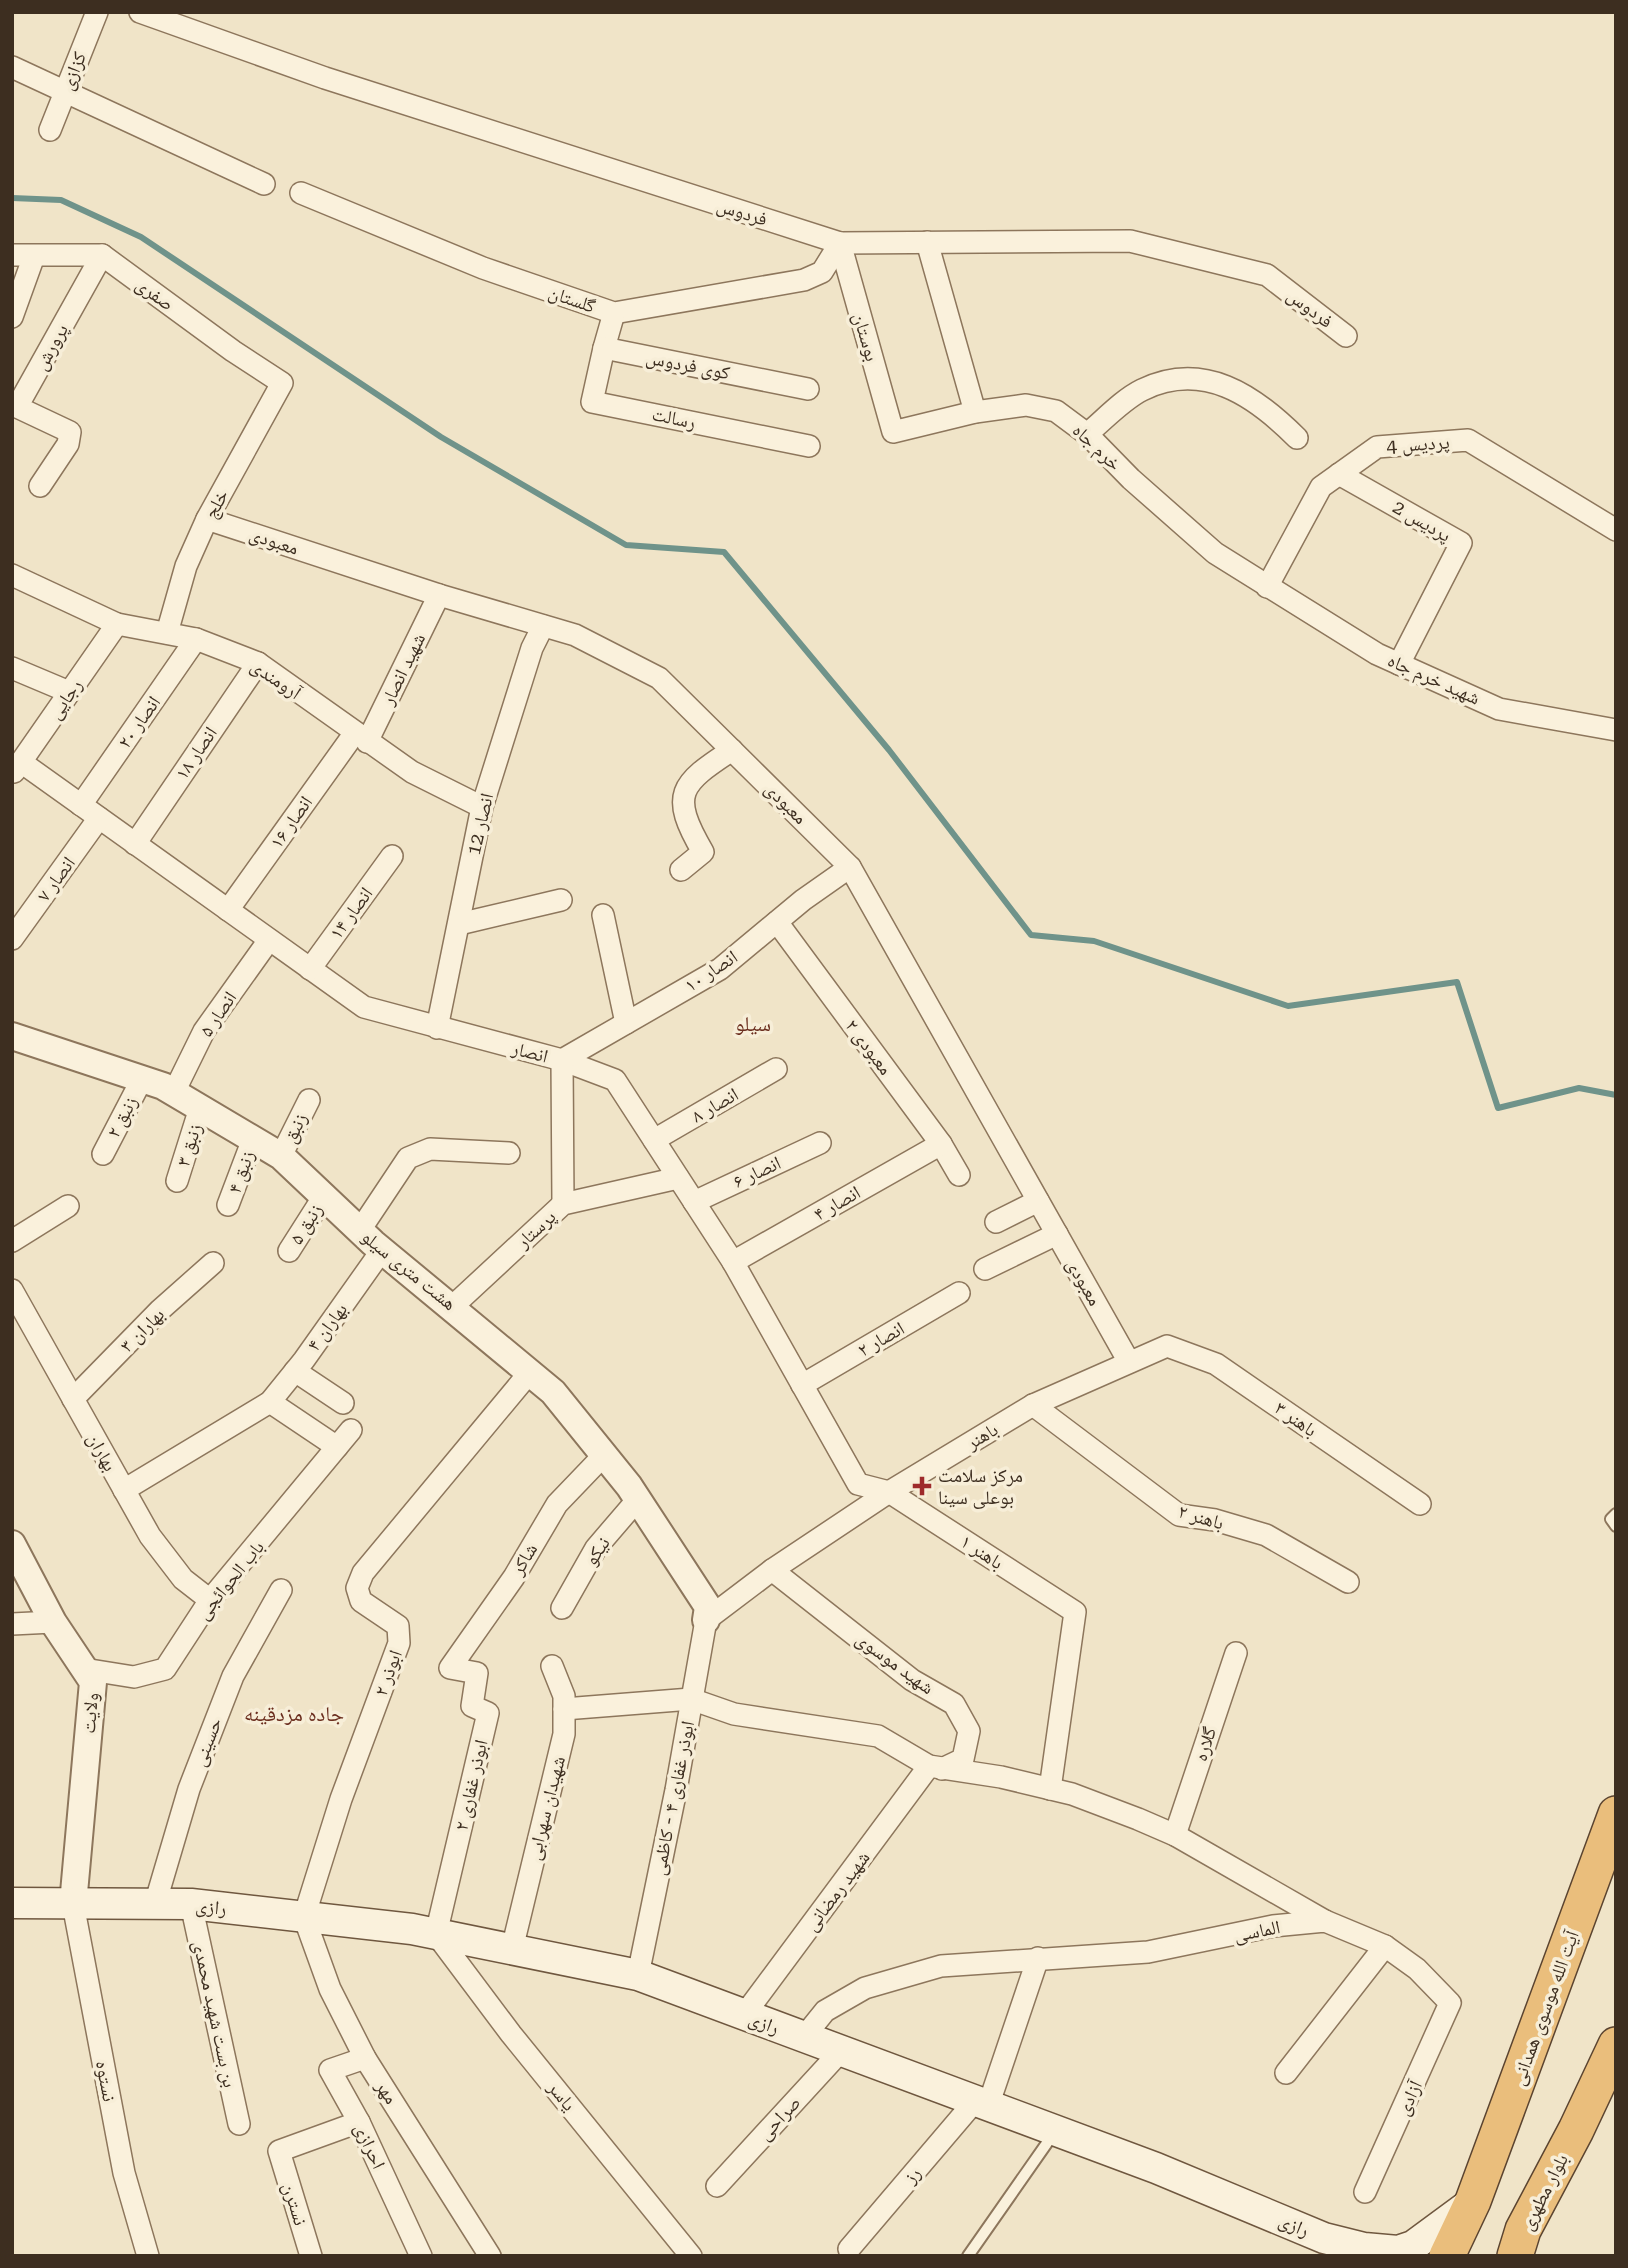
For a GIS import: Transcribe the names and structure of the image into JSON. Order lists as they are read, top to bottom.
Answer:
{
  "streets": {
    "highway": ["آیت الله موسوی همدانی", "بلوار مطهری"],
    "main road": ["رازی"],
    "street": [
      "کزازی",
      "فردوس",
      "صفری",
      "گلستان",
      "بوستان",
      "پرورش",
      "کوی فردوس",
      "رسالت",
      "پردیس 4",
      "خرم جاه",
      "خلج",
      "پردیس 2",
      "معبودی",
      "شهید انصار",
      "آرومندی",
      "شهید خرم جاه",
      "رجایی",
      "انصار ۲۰",
      "انصار ۱۸",
      "انصار ۱۶",
      "انصار 12",
      "انصار ۷",
      "انصار ۱۴",
      "انصار ۱۰",
      "انصار ۵",
      "معبودی ۲",
      "انصار",
      "انصار ۸",
      "زنبق ۲",
      "زنبق",
      "زنبق ۳",
      "زنبق ۴",
      "انصار ۶",
      "انصار ۴",
      "زنبق ۵",
      "پرستار",
      "هشت متری سیلو",
      "بهاران ۴",
      "بهاران ۳",
      "انصار ۲",
      "باهنر ۳",
      "باهنر",
      "بهاران",
      "باهنر ۲",
      "نیکو",
      "باهنر ۱",
      "شاکر",
      "باب الحوائجی",
      "شهید موسوی",
      "ابوذر ۲",
      "ولایت",
      "حسینی",
      "گلاره",
      "ابوذر غفاری ۲",
      "ابوذر غفاری ۴ - کاظمی",
      "شهیدان سهرابی",
      "شهید رمضانی",
      "الماسی",
      "بن بست شهید محمدی",
      "نستوه",
      "مهر",
      "یاسر",
      "آزادی",
      "صراحی",
      "احرازی",
      "رز",
      "نسترن"
    ]
  },
  "crossings": [
    ["فردوس", "گلستان"],
    ["فردوس", "بوستان"],
    ["صفری", "پرورش"],
    ["صفری", "خلج"],
    ["گلستان", "بوستان"],
    ["بوستان", "خرم جاه"],
    ["کوی فردوس", "رسالت"],
    ["پردیس 4", "خرم جاه"],
    ["پردیس 4", "پردیس 2"],
    ["پردیس 4", "شهید خرم جاه"],
    ["خرم جاه", "شهید خرم جاه"],
    ["خلج", "معبودی"],
    ["خلج", "آرومندی"],
    ["پردیس 2", "شهید خرم جاه"],
    ["معبودی", "شهید انصار"],
    ["معبودی", "انصار 12"],
    ["معبودی", "انصار ۱۰"],
    ["معبودی", "باهنر"],
    ["شهید انصار", "آرومندی"],
    ["شهید انصار", "انصار ۱۶"],
    ["آرومندی", "رجایی"],
    ["آرومندی", "انصار ۲۰"],
    ["آرومندی", "انصار ۱۸"],
    ["آرومندی", "انصار ۱۶"],
    ["آرومندی", "انصار 12"],
    ["رجایی", "انصار"],
    ["انصار ۲۰", "انصار"],
    ["انصار ۱۸", "انصار"],
    ["انصار ۱۶", "انصار"],
    ["انصار 12", "انصار"],
    ["انصار ۷", "انصار"],
    ["انصار ۱۴", "انصار"],
    ["انصار ۱۰", "معبودی ۲"],
    ["انصار ۱۰", "انصار"],
    ["انصار ۵", "انصار"],
    ["انصار ۵", "هشت متری سیلو"],
    ["معبودی ۲", "انصار ۴"],
    ["انصار", "انصار ۸"],
    ["انصار", "انصار ۶"],
    ["انصار", "انصار ۴"],
    ["انصار", "پرستار"],
    ["انصار", "انصار ۲"],
    ["انصار", "باهنر"],
    ["انصار", "باهنر ۱"],
    ["زنبق ۲", "هشت متری سیلو"],
    ["زنبق", "هشت متری سیلو"],
    ["زنبق ۳", "هشت متری سیلو"],
    ["زنبق ۴", "هشت متری سیلو"],
    ["زنبق ۵", "هشت متری سیلو"],
    ["پرستار", "هشت متری سیلو"],
    ["هشت متری سیلو", "بهاران ۴"],
    ["هشت متری سیلو", "باهنر"],
    ["هشت متری سیلو", "نیکو"],
    ["هشت متری سیلو", "شاکر"],
    ["هشت متری سیلو", "ابوذر ۲"],
    ["هشت متری سیلو", "ابوذر غفاری ۴ - کاظمی"],
    ["بهاران ۴", "بهاران"],
    ["بهاران ۳", "بهاران"],
    ["باهنر ۳", "باهنر"],
    ["باهنر", "باهنر ۲"],
    ["باهنر", "باهنر ۱"],
    ["باهنر", "شهید موسوی"],
    ["باهنر", "ابوذر غفاری ۴ - کاظمی"],
    ["بهاران", "باب الحوائجی"],
    ["شاکر", "ابوذر غفاری ۲"],
    ["باب الحوائجی", "ولایت"],
    ["شهید موسوی", "شهید رمضانی"],
    ["ابوذر ۲", "رازی"],
    ["ابوذر ۲", "مهر"],
    ["ولایت", "رازی"],
    ["ولایت", "نستوه"],
    ["حسینی", "رازی"],
    ["ابوذر غفاری ۲", "رازی"],
    ["ابوذر غفاری ۲", "یاسر"],
    ["ابوذر غفاری ۴ - کاظمی", "رازی"],
    ["شهیدان سهرابی", "رازی"],
    ["شهید رمضانی", "رازی"],
    ["رازی", "الماسی"],
    ["رازی", "آیت الله موسوی همدانی"],
    ["رازی", "بن بست شهید محمدی"],
    ["رازی", "نستوه"],
    ["رازی", "مهر"],
    ["رازی", "یاسر"],
    ["رازی", "صراحی"],
    ["رازی", "رز"],
    ["مهر", "احرازی"],
    ["احرازی", "نسترن"]
  ],
  "districts": ["سیلو", "جاده مزدقینه"],
  "places": {
    "health": ["مرکز سلامت بوعلی سینا"]
  }
}
